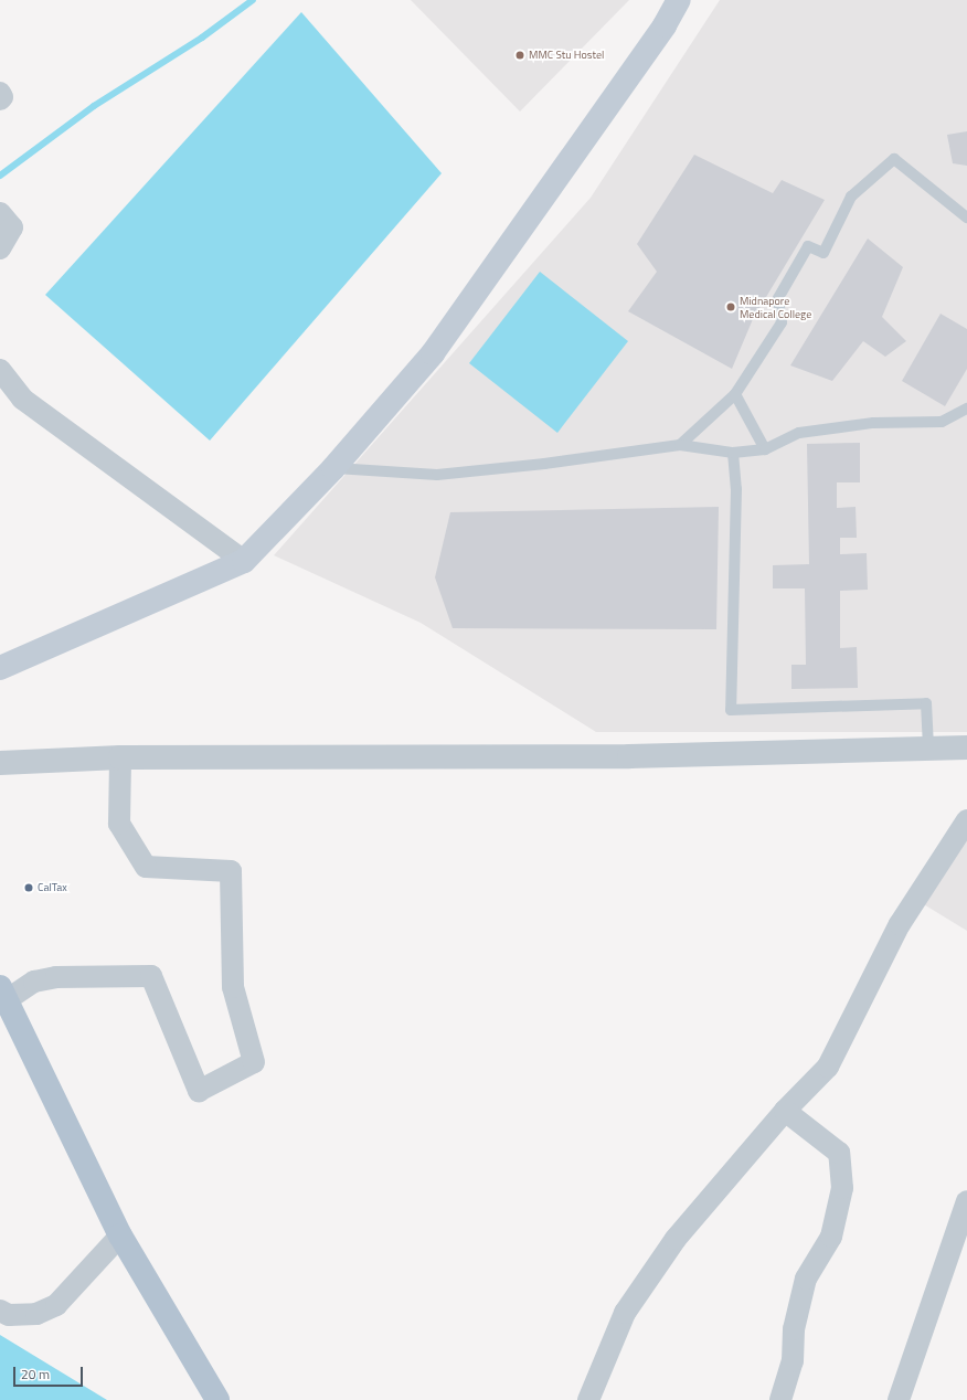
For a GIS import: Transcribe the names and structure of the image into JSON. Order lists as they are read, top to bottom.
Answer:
{
  "places": ["MMC Stu Hostel", "Midnapore Medical College", "CalTax"],
  "scale_bar": "20 m"
}
